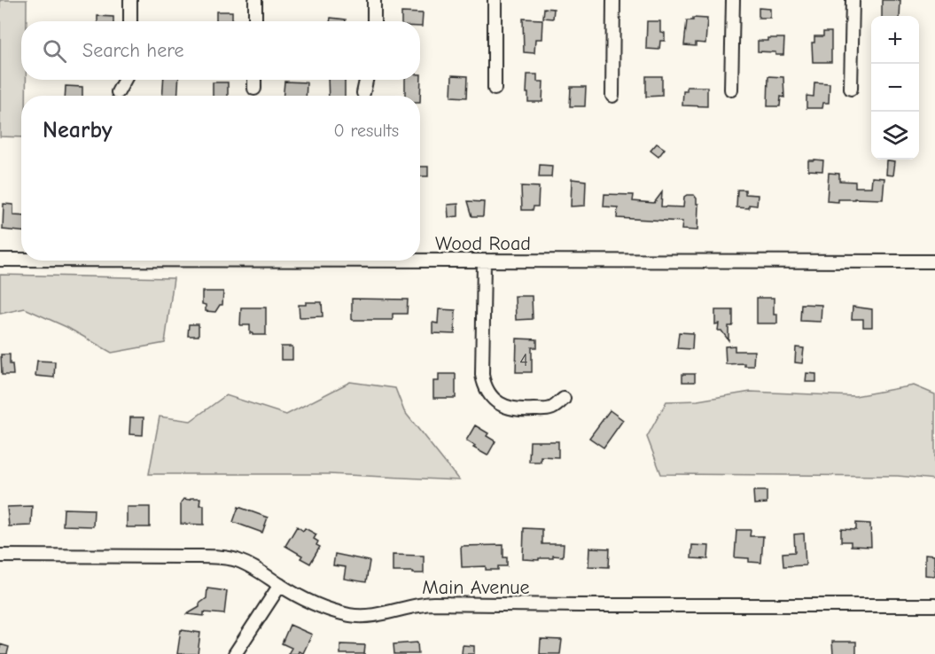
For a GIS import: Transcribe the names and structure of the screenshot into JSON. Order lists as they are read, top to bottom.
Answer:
{
  "streets": {
    "street": ["Wood Road", "Main Avenue"]
  },
  "house_numbers": ["4"],
  "page": {
    "map_buttons": ["+", "−"],
    "search": "Search here",
    "heading": ["Nearby", "0 results"]
  }
}
